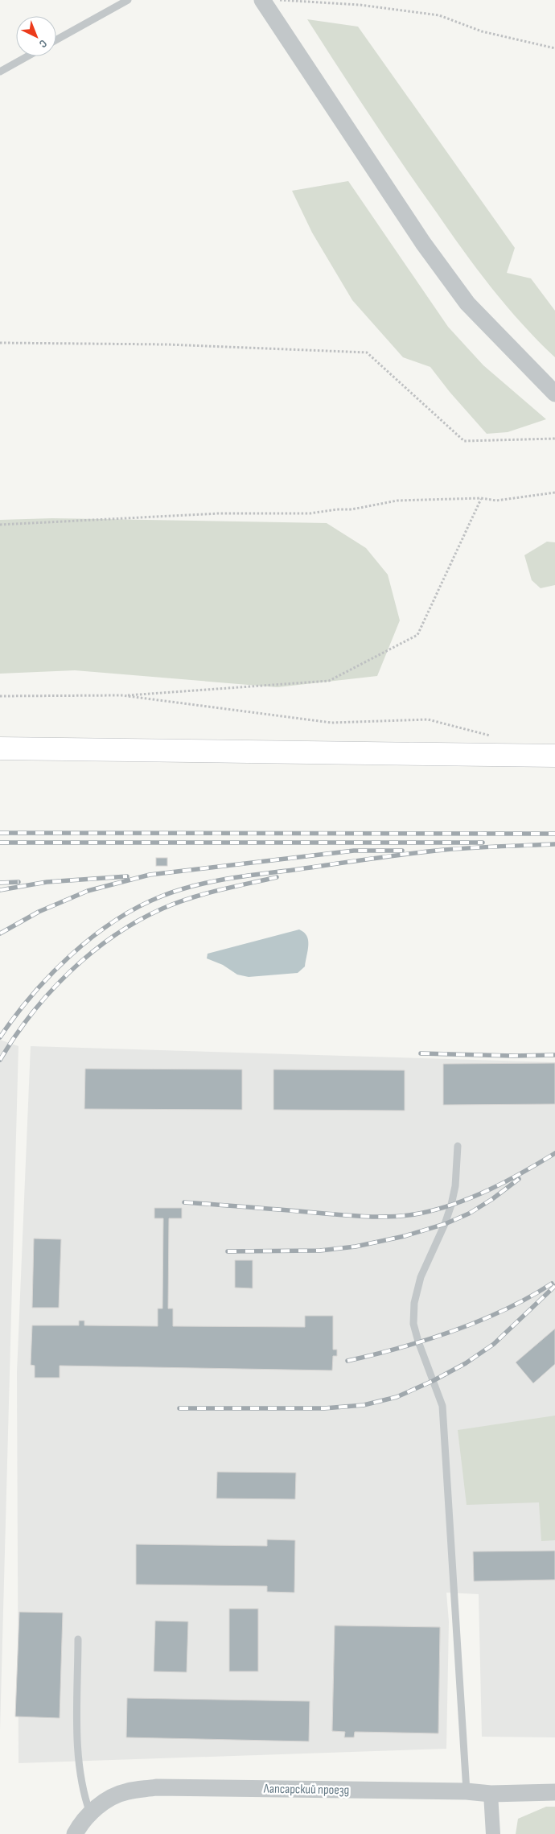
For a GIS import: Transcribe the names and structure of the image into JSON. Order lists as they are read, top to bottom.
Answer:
{
  "streets": {
    "street": ["Лапсарский проезд"]
  },
  "north": "bottom right"
}
